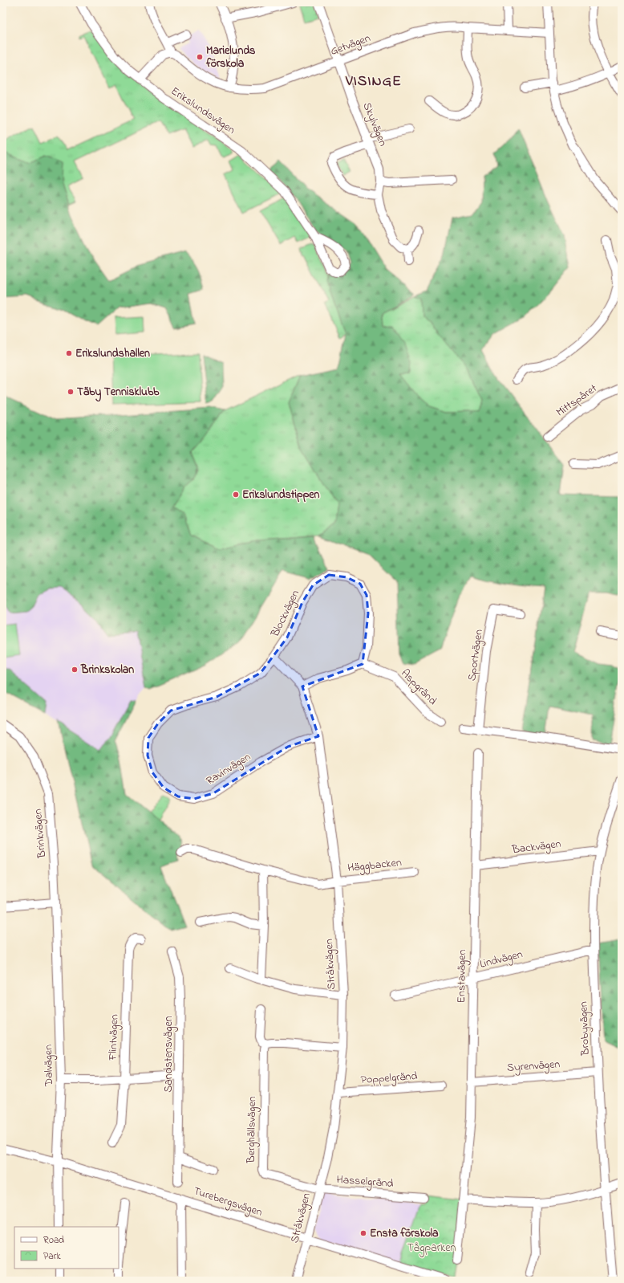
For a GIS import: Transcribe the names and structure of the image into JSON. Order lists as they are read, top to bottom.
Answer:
{
  "streets": {
    "street": [
      "Getvägen",
      "Erikslundsvägen",
      "Skylvägen",
      "Mittspåret",
      "Blockvägen",
      "Sportvägen",
      "Aspgränd",
      "Ravinvägen",
      "Brinkvägen",
      "Backvägen",
      "Häggbacken",
      "Lindvägen",
      "Stråkvägen",
      "Enstavägen",
      "Brobyvägen",
      "Flintvägen",
      "Sandstensvägen",
      "Dalvägen",
      "Syrenvägen",
      "Poppelgränd",
      "Berghällsvägen",
      "Hasselgränd",
      "Turebergsvägen"
    ]
  },
  "crossings": [
    ["Getvägen", "Skylvägen"],
    ["Blockvägen", "Aspgränd"],
    ["Blockvägen", "Ravinvägen"],
    ["Blockvägen", "Stråkvägen"],
    ["Ravinvägen", "Stråkvägen"],
    ["Brinkvägen", "Dalvägen"],
    ["Backvägen", "Enstavägen"],
    ["Backvägen", "Brobyvägen"],
    ["Häggbacken", "Stråkvägen"],
    ["Lindvägen", "Enstavägen"],
    ["Lindvägen", "Brobyvägen"],
    ["Stråkvägen", "Poppelgränd"],
    ["Stråkvägen", "Hasselgränd"],
    ["Stråkvägen", "Turebergsvägen"],
    ["Enstavägen", "Syrenvägen"],
    ["Brobyvägen", "Syrenvägen"],
    ["Dalvägen", "Turebergsvägen"],
    ["Berghällsvägen", "Hasselgränd"]
  ],
  "districts": ["VISINGE"],
  "parks": ["Tågparken"],
  "places": [
    "Marielunds förskola",
    "Erikslundshallen",
    "Täby Tennisklubb",
    "Erikslundstippen",
    "Brinkskolan",
    "Ensta förskola"
  ],
  "legend": ["Road", "Park"]
}
